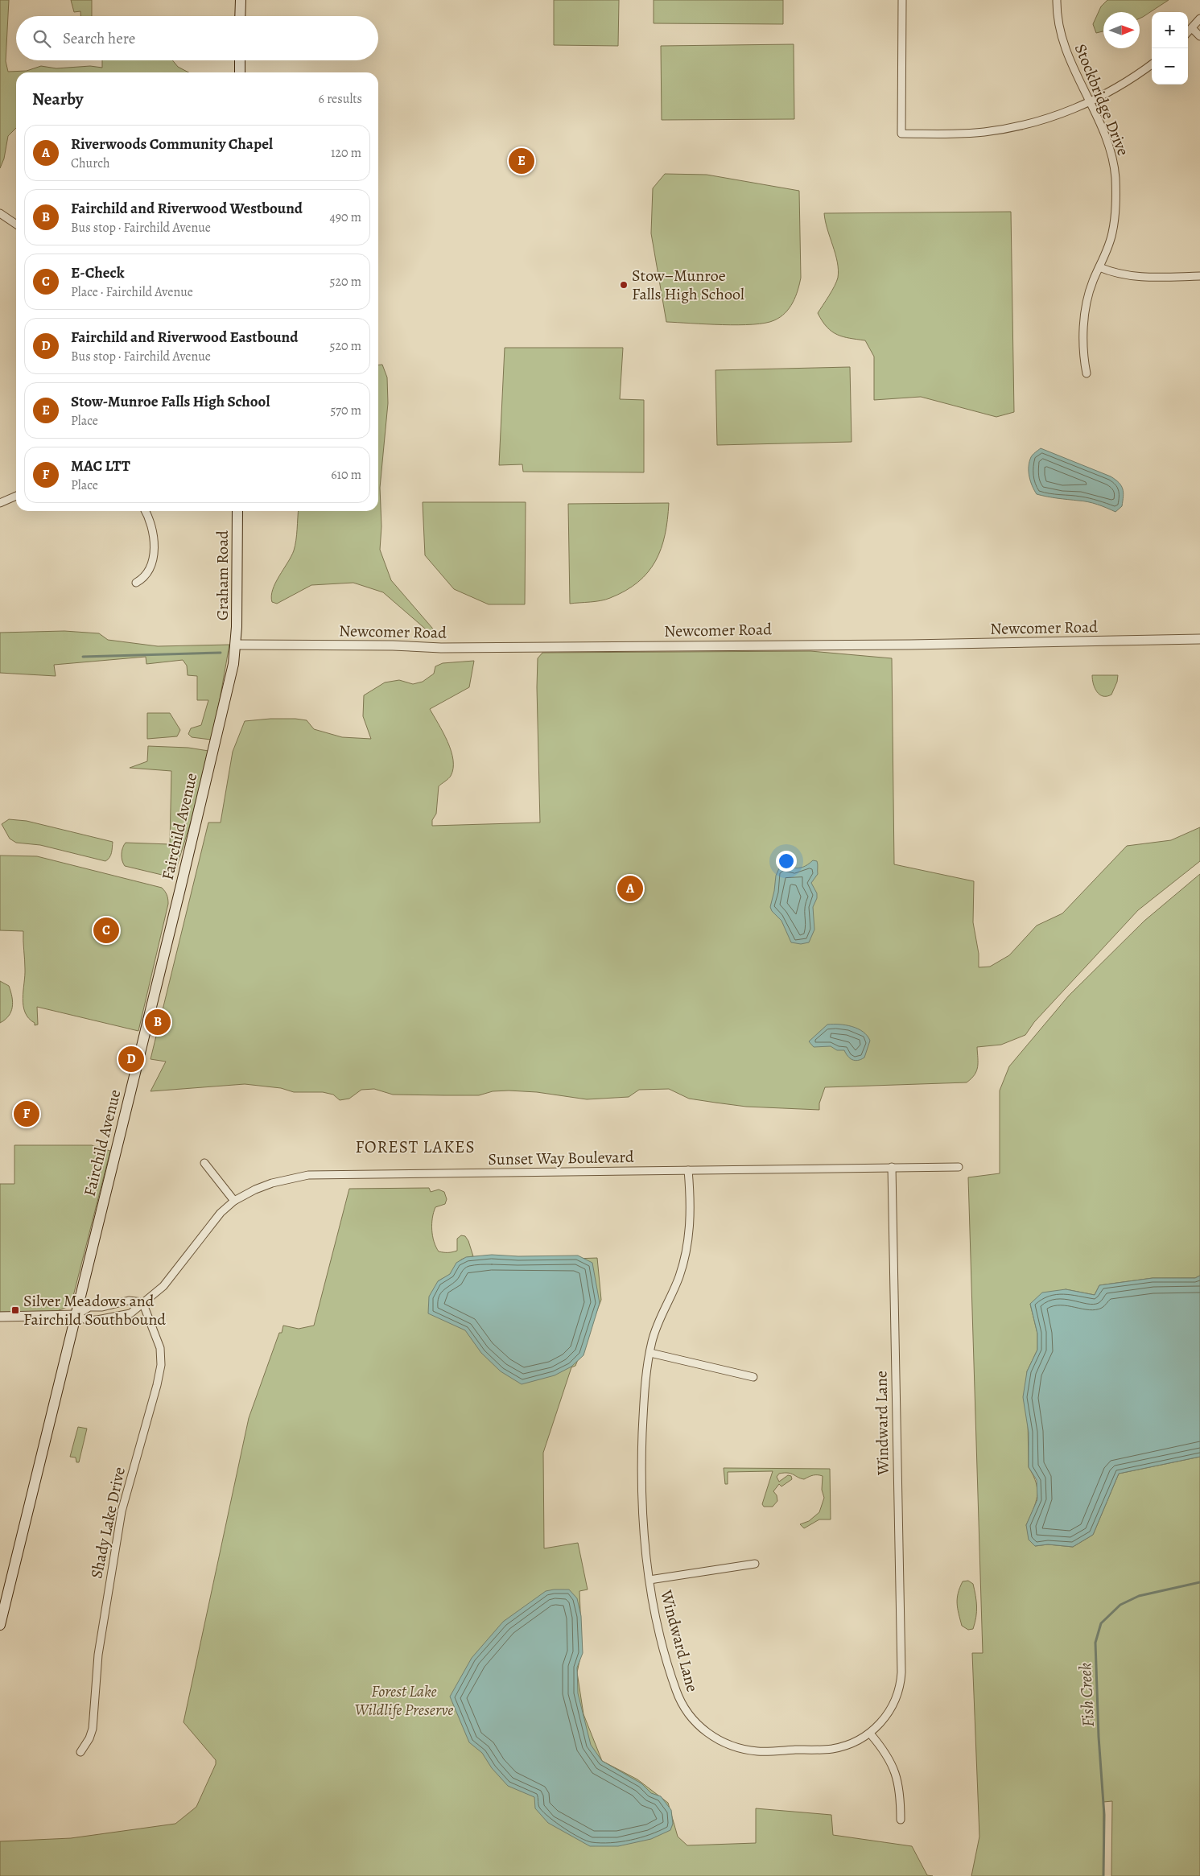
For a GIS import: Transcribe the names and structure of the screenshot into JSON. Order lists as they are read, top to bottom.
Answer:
{
  "streets": {
    "main road": ["Graham Road", "Fairchild Avenue"],
    "street": [
      "Stockbridge Drive",
      "Newcomer Road",
      "Sunset Way Boulevard",
      "Windward Lane",
      "Shady Lake Drive"
    ]
  },
  "crossings": [
    ["Graham Road", "Newcomer Road"],
    ["Graham Road", "Fairchild Avenue"],
    ["Newcomer Road", "Fairchild Avenue"],
    ["Fairchild Avenue", "Sunset Way Boulevard"],
    ["Sunset Way Boulevard", "Windward Lane"],
    ["Sunset Way Boulevard", "Shady Lake Drive"]
  ],
  "districts": ["FOREST LAKES"],
  "water": ["Fish Creek"],
  "parks": ["Forest Lake Wildlife Preserve"],
  "places": {
    "other": ["Stow–Munroe Falls High School"],
    "transit": ["Silver Meadows and Fairchild Southbound"]
  },
  "north": "right",
  "page": {
    "map_buttons": ["+", "−"],
    "search": "Search here",
    "heading": ["Nearby", "6 results"],
    "list": [
      {
        "mark": "A",
        "name": "Riverwoods Community Chapel",
        "note": "Church",
        "value": "120 m"
      },
      {
        "mark": "B",
        "name": "Fairchild and Riverwood Westbound",
        "note": "Bus stop · Fairchild Avenue",
        "value": "490 m"
      },
      {
        "mark": "C",
        "name": "E-Check",
        "note": "Place · Fairchild Avenue",
        "value": "520 m"
      },
      {
        "mark": "D",
        "name": "Fairchild and Riverwood Eastbound",
        "note": "Bus stop · Fairchild Avenue",
        "value": "520 m"
      },
      {
        "mark": "E",
        "name": "Stow-Munroe Falls High School",
        "note": "Place",
        "value": "570 m"
      },
      {
        "mark": "F",
        "name": "MAC LTT",
        "note": "Place",
        "value": "610 m"
      }
    ],
    "pins": [
      "E",
      "A",
      "C",
      "B",
      "D",
      "F"
    ]
  }
}
